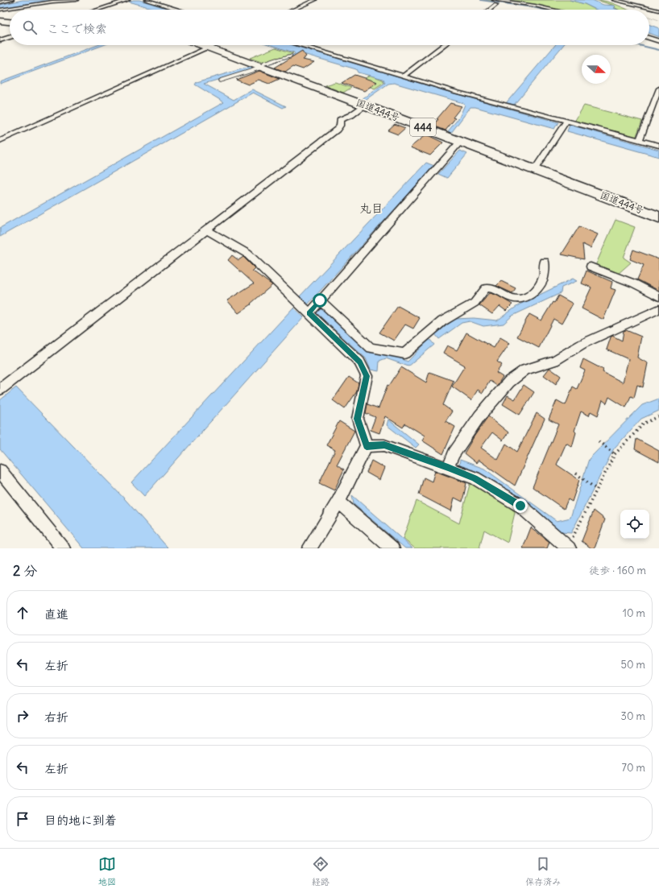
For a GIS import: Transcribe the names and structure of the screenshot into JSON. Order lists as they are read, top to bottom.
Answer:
{
  "streets": {
    "highway": ["国道444号", "444"]
  },
  "districts": ["丸目"],
  "north": "right",
  "page": {
    "search": "ここで検索",
    "heading": ["2 分", "徒歩 · 160 m"],
    "list": [
      ["直進", "10 m"],
      ["左折", "50 m"],
      ["右折", "30 m"],
      ["左折", "70 m"],
      "目的地に到着"
    ],
    "nav": ["地図", "経路", "保存済み"]
  }
}
